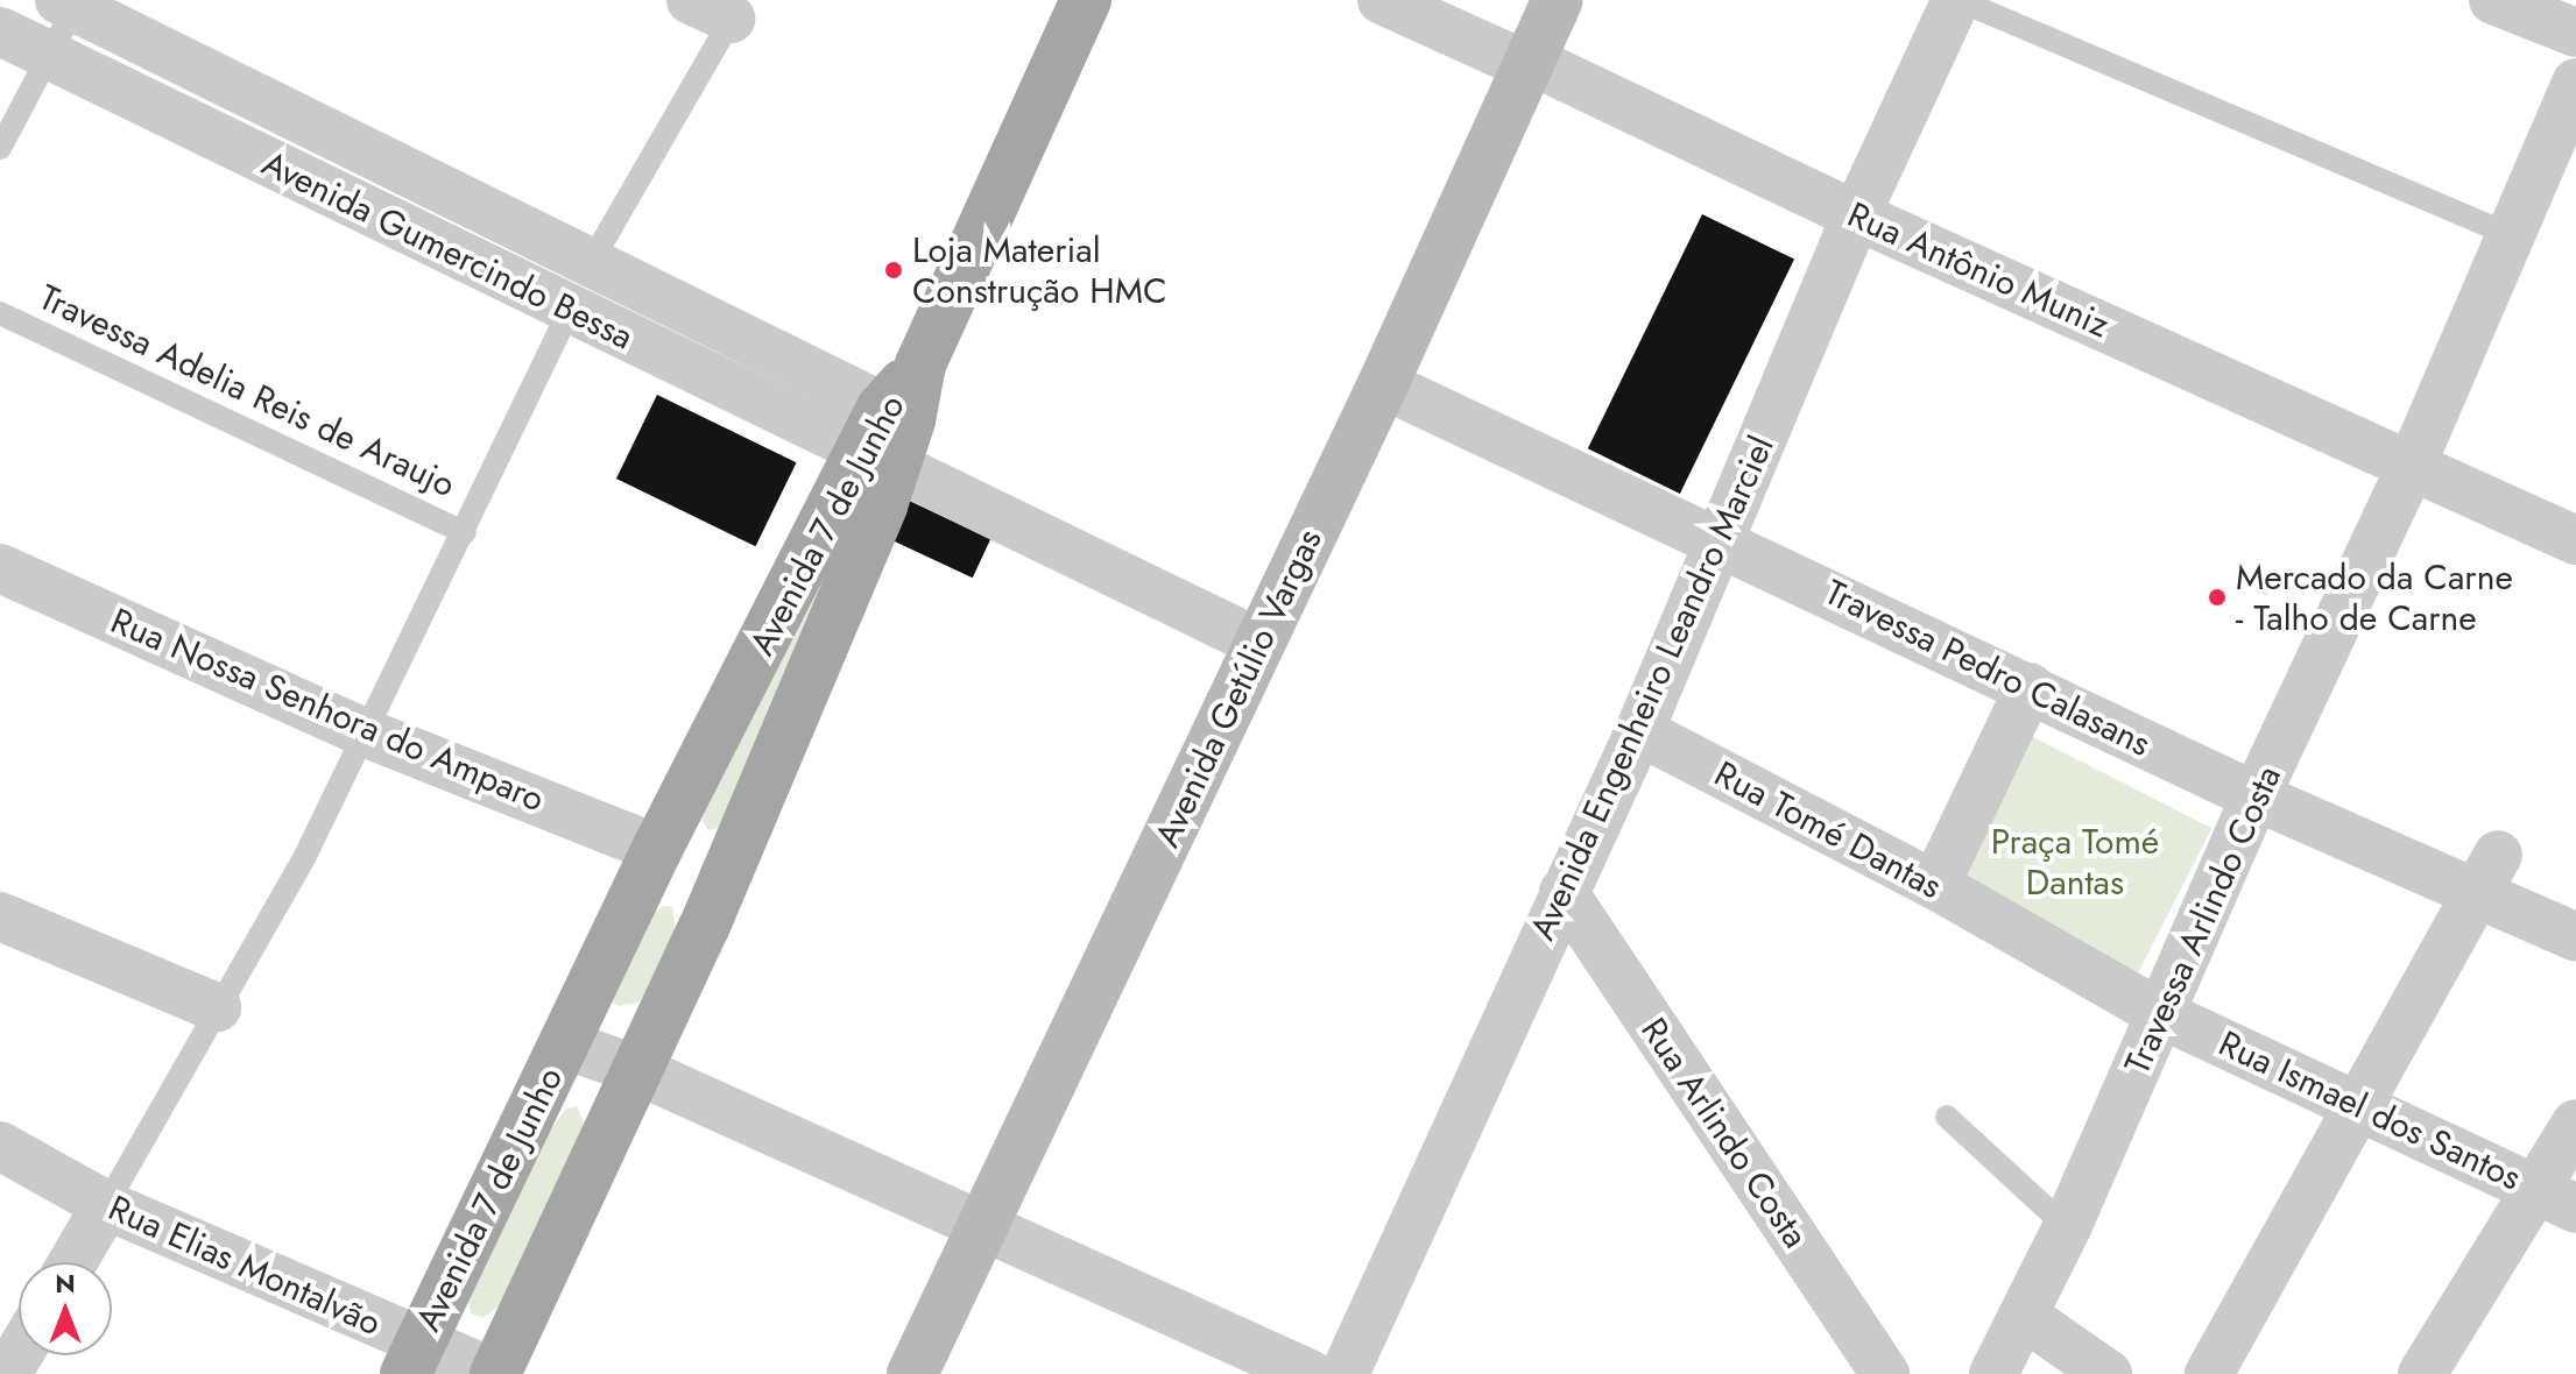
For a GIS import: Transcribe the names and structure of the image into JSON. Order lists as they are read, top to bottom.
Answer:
{
  "streets": {
    "main road": ["Avenida 7 de Junho"],
    "street": [
      "Avenida Gumercindo Bessa",
      "Rua Antônio Muniz",
      "Travessa Pedro Calasans",
      "Avenida Getúlio Vargas",
      "Avenida Engenheiro Leandro Marciel",
      "Rua Nossa Senhora do Amparo",
      "Rua Tomé Dantas",
      "Travessa Arlindo Costa",
      "Rua Ismael dos Santos",
      "Rua Arlindo Costa",
      "Rua Elias Montalvão"
    ],
    "lane": ["Travessa Adelia Reis de Araujo"]
  },
  "crossings": [
    ["Avenida Gumercindo Bessa", "Avenida 7 de Junho"],
    ["Rua Antônio Muniz", "Avenida Getúlio Vargas"],
    ["Rua Antônio Muniz", "Avenida Engenheiro Leandro Marciel"],
    ["Rua Antônio Muniz", "Travessa Arlindo Costa"],
    ["Avenida 7 de Junho", "Rua Nossa Senhora do Amparo"],
    ["Avenida 7 de Junho", "Rua Elias Montalvão"],
    ["Travessa Pedro Calasans", "Avenida Getúlio Vargas"],
    ["Travessa Pedro Calasans", "Avenida Engenheiro Leandro Marciel"],
    ["Travessa Pedro Calasans", "Travessa Arlindo Costa"],
    ["Avenida Engenheiro Leandro Marciel", "Rua Tomé Dantas"],
    ["Avenida Engenheiro Leandro Marciel", "Rua Arlindo Costa"],
    ["Rua Tomé Dantas", "Travessa Arlindo Costa"],
    ["Rua Tomé Dantas", "Rua Ismael dos Santos"],
    ["Travessa Arlindo Costa", "Rua Ismael dos Santos"]
  ],
  "parks": ["Praça Tomé Dantas"],
  "places": ["Loja Material Construção HMC", "Mercado da Carne - Talho de Carne"],
  "north": "top"
}
